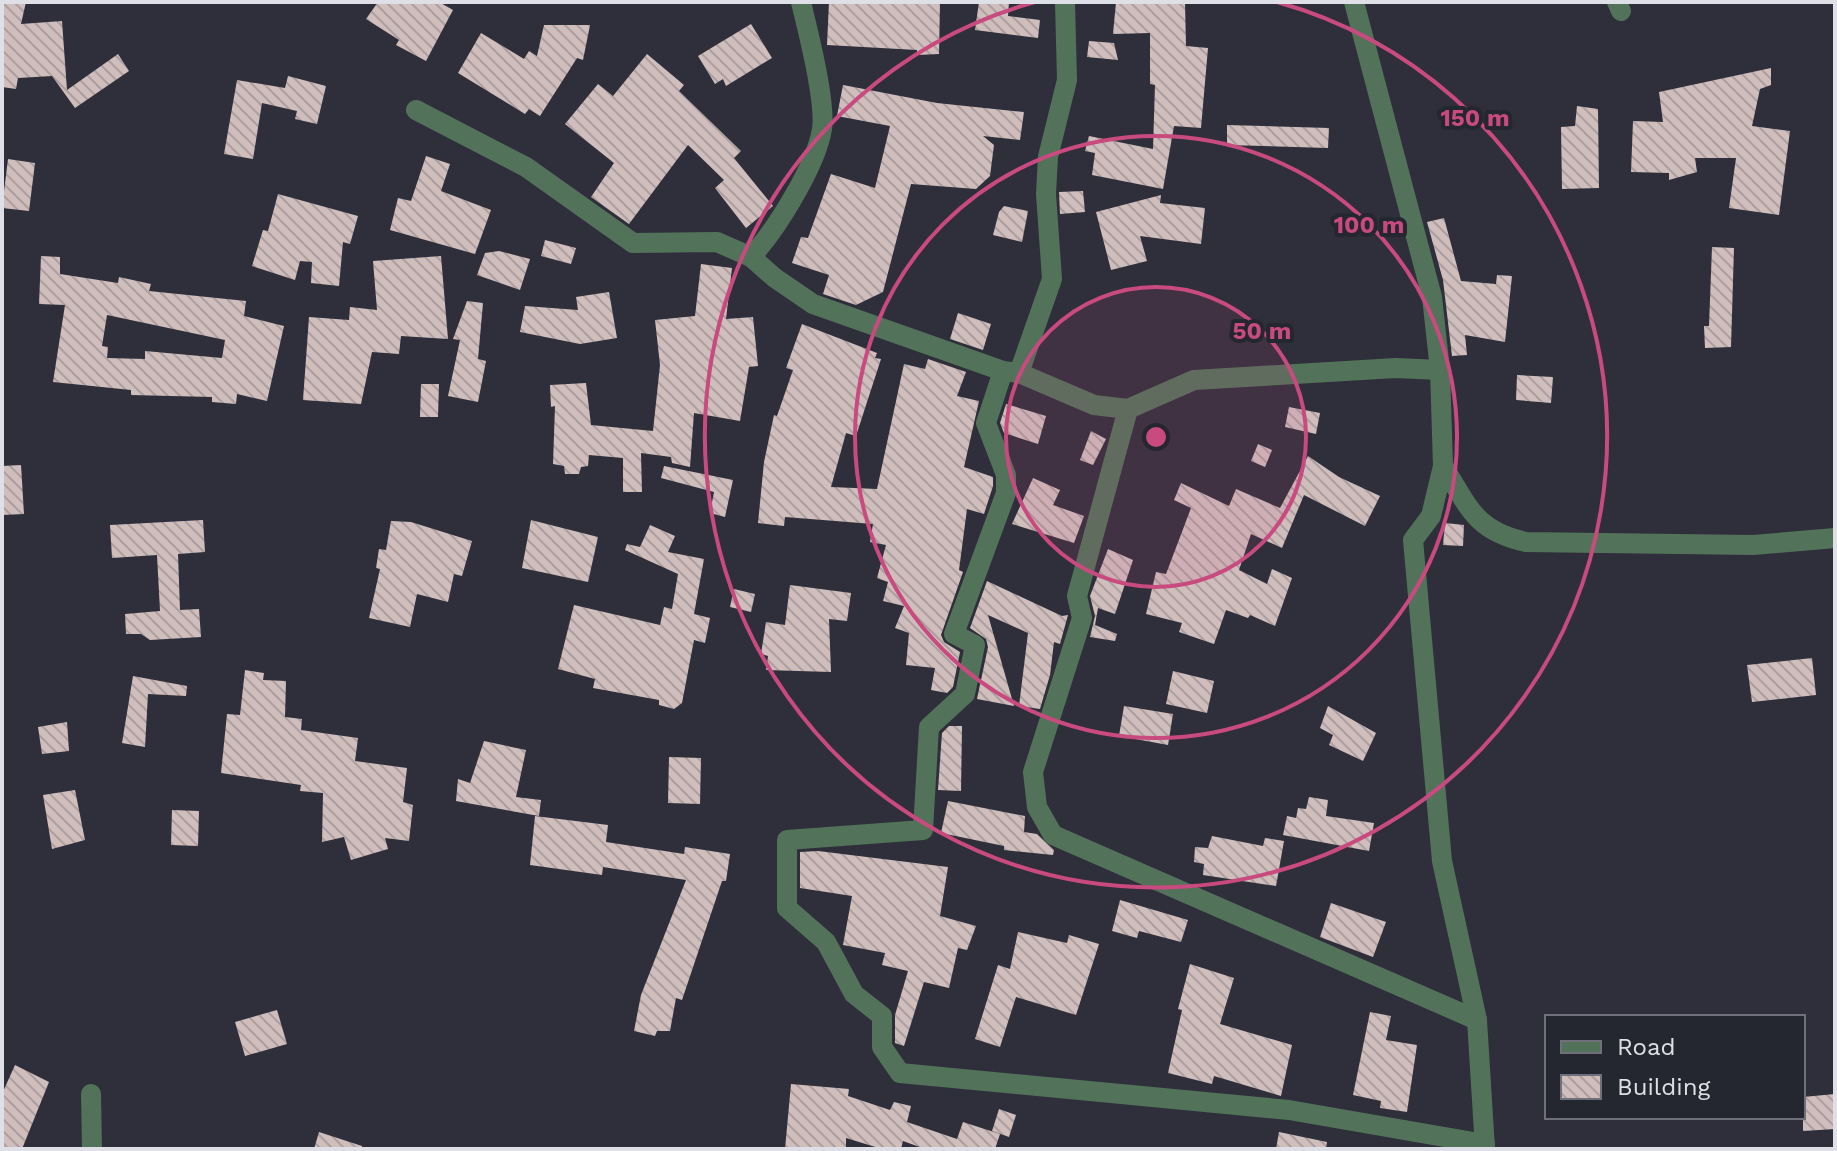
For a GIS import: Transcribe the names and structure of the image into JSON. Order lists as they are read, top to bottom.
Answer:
{
  "legend": ["Road", "Building"],
  "rings": ["150 m", "100 m", "50 m"]
}
